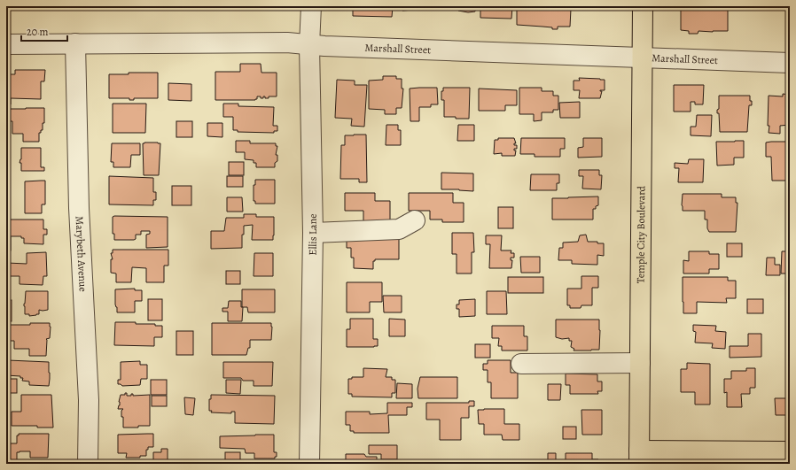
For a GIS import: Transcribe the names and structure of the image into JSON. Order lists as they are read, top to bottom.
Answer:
{
  "streets": {
    "main road": ["Temple City Boulevard"],
    "street": ["Marshall Street", "Ellis Lane", "Marybeth Avenue"]
  },
  "crossings": [
    ["Marshall Street", "Ellis Lane"],
    ["Marshall Street", "Temple City Boulevard"],
    ["Marshall Street", "Marybeth Avenue"]
  ],
  "scale_bar": "20 m"
}
